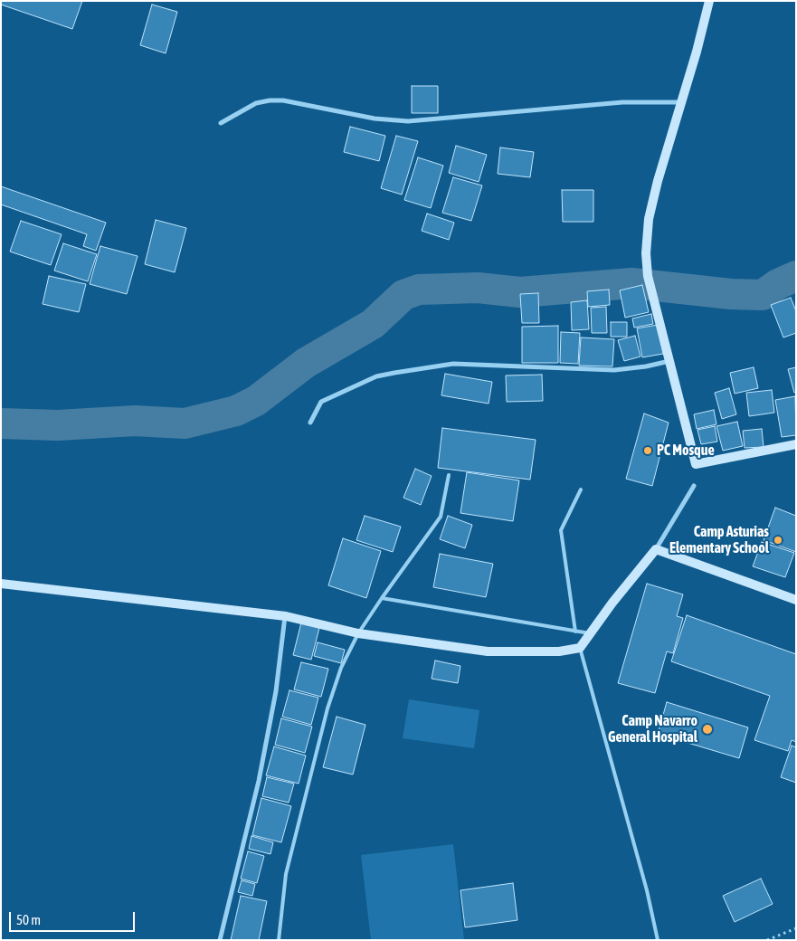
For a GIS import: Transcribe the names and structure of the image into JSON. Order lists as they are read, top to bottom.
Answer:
{
  "places": ["PC Mosque", "Camp Asturias Elementary School", "Camp Navarro General Hospital"],
  "scale_bar": "50 m"
}
